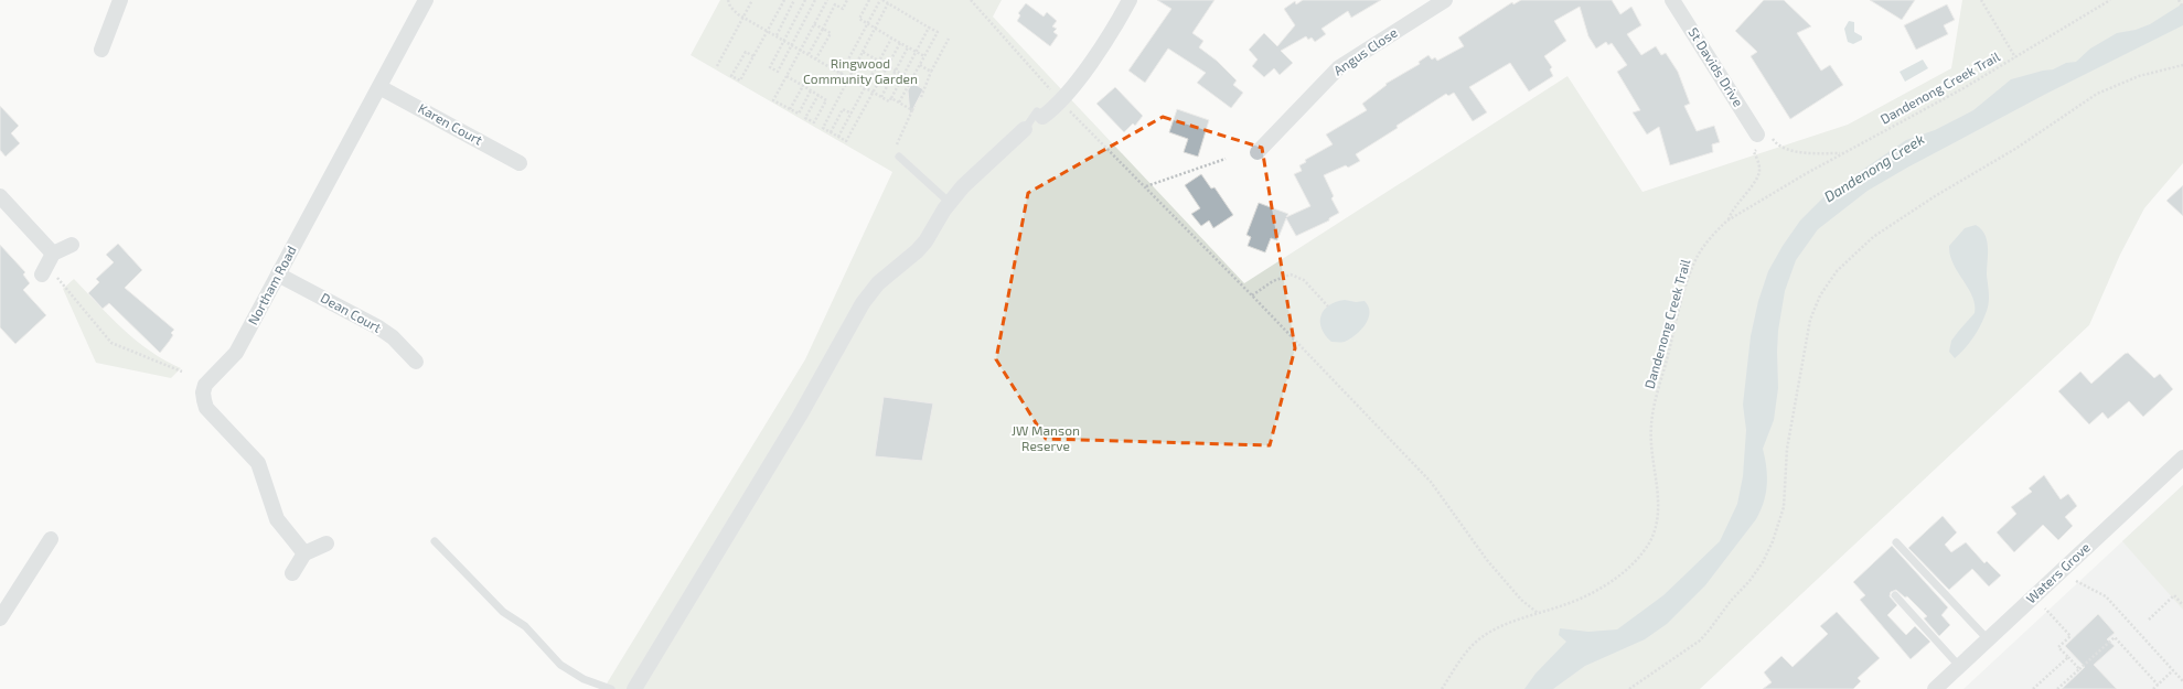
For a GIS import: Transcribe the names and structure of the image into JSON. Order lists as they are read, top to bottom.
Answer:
{
  "streets": {
    "street": [
      "Angus Close",
      "St Davids Drive",
      "Karen Court",
      "Northam Road",
      "Dean Court",
      "Waters Grove"
    ],
    "path": ["Dandenong Creek Trail"]
  },
  "crossings": [
    ["Karen Court", "Northam Road"],
    ["Northam Road", "Dean Court"]
  ],
  "water": ["Dandenong Creek"],
  "parks": ["Ringwood Community Garden", "JW Manson Reserve"]
}
